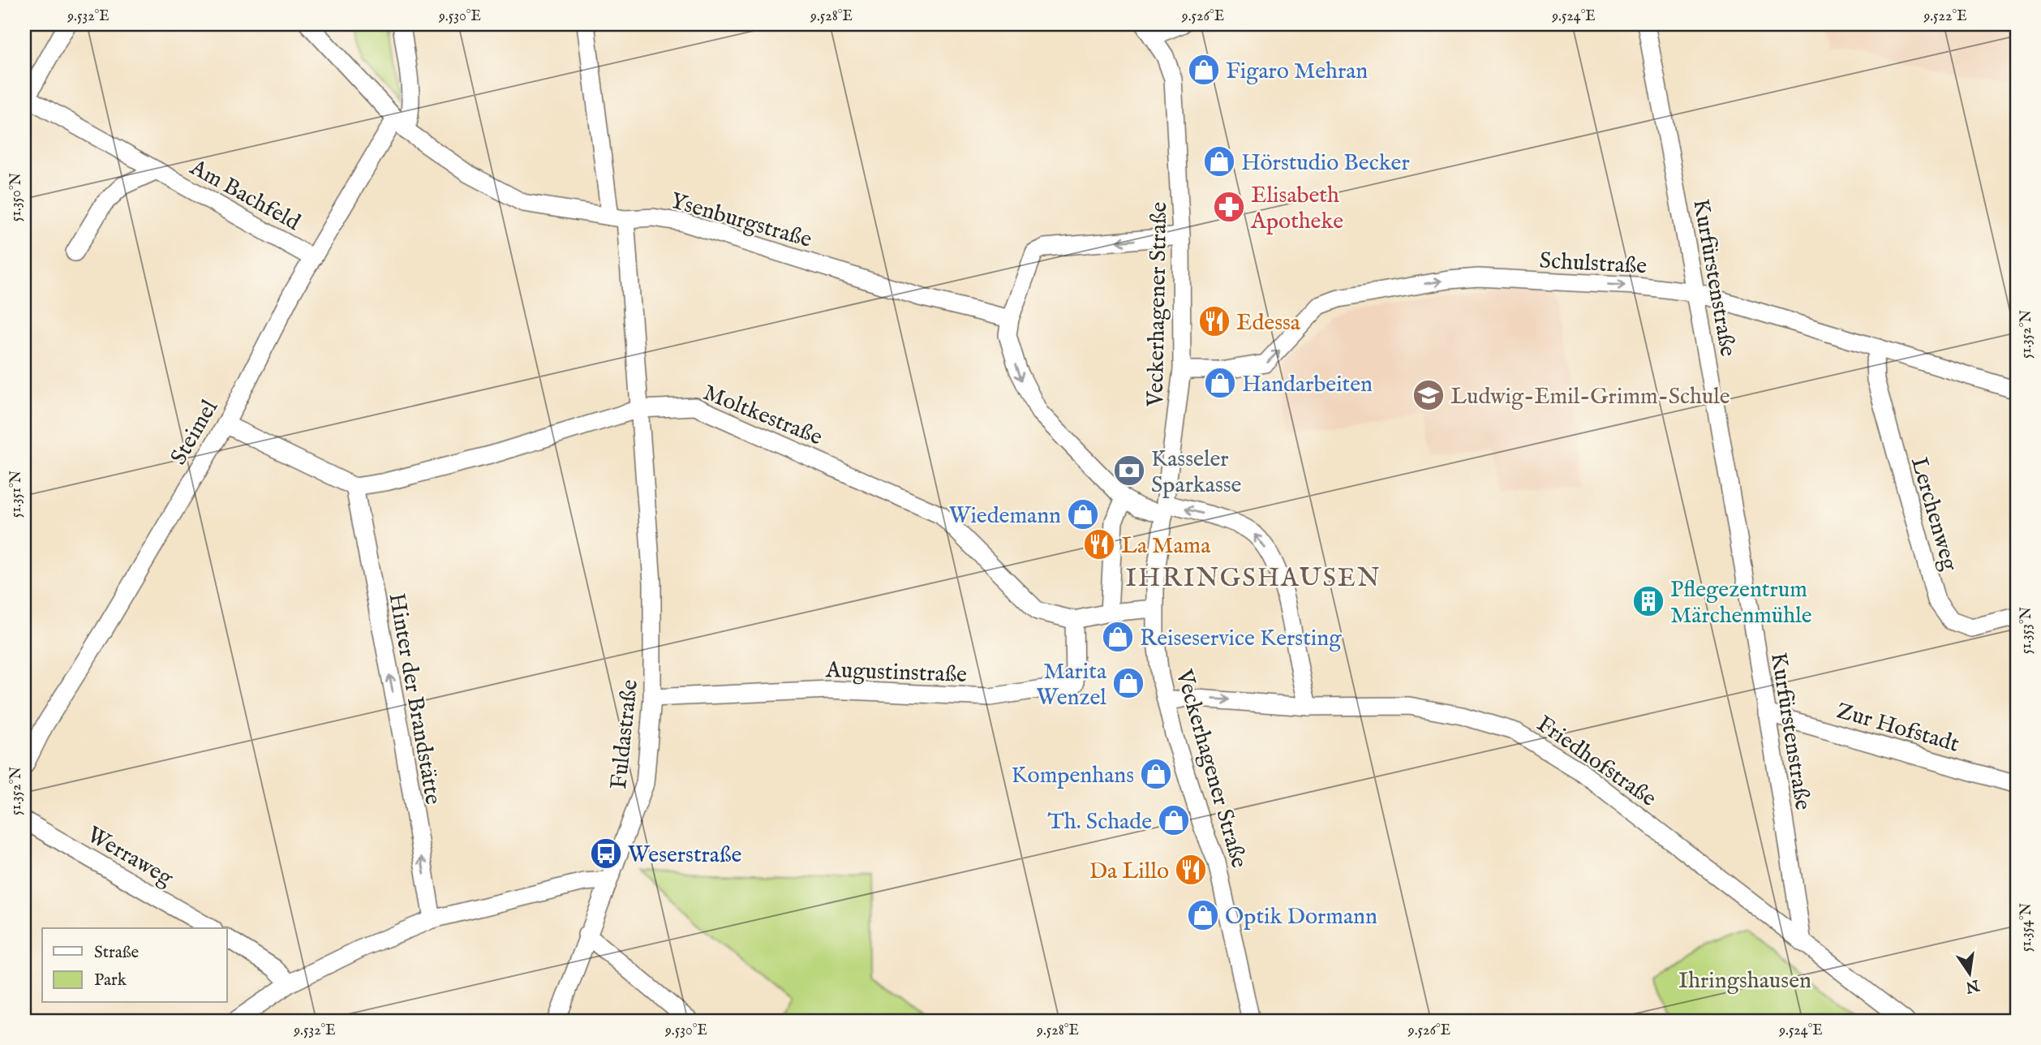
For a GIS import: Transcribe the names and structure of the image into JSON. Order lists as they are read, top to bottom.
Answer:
{
  "streets": {
    "street": [
      "Am Bachfeld",
      "Ysenburgstraße",
      "Schulstraße",
      "Kurfürstenstraße",
      "Veckerhagener Straße",
      "Moltkestraße",
      "Steimel",
      "Lerchenweg",
      "Augustinstraße",
      "Hinter der Brandstätte",
      "Zur Hofstadt",
      "Fuldastraße",
      "Friedhofstraße",
      "Werraweg"
    ]
  },
  "crossings": [
    ["Am Bachfeld", "Steimel"],
    ["Ysenburgstraße", "Steimel"],
    ["Ysenburgstraße", "Fuldastraße"],
    ["Schulstraße", "Kurfürstenstraße"],
    ["Schulstraße", "Veckerhagener Straße"],
    ["Schulstraße", "Lerchenweg"],
    ["Kurfürstenstraße", "Zur Hofstadt"],
    ["Kurfürstenstraße", "Friedhofstraße"],
    ["Veckerhagener Straße", "Moltkestraße"],
    ["Veckerhagener Straße", "Friedhofstraße"],
    ["Moltkestraße", "Augustinstraße"],
    ["Moltkestraße", "Hinter der Brandstätte"],
    ["Moltkestraße", "Fuldastraße"],
    ["Augustinstraße", "Fuldastraße"]
  ],
  "one_way": ["Schulstraße", "Hinter der Brandstätte"],
  "districts": ["IHRINGSHAUSEN"],
  "parks": ["Ihringshausen"],
  "places": {
    "shop": [
      "Figaro Mehran",
      "Hörstudio Becker",
      "Handarbeiten",
      "Wiedemann",
      "Reiseservice Kersting",
      "Marita Wenzel",
      "Kompenhans",
      "Th. Schade",
      "Optik Dormann"
    ],
    "pharmacy": ["Elisabeth Apotheke"],
    "restaurant": ["Edessa", "La Mama", "Da Lillo"],
    "school or university": ["Ludwig-Emil-Grimm-Schule"],
    "bank": ["Kasseler Sparkasse"],
    "building": ["Pflegezentrum Märchenmühle"],
    "bus stop": ["Weserstraße"]
  },
  "legend": ["Straße", "Park"],
  "north": "bottom",
  "coordinates": [
    "9.532°E",
    "9.530°E",
    "9.528°E",
    "9.526°E",
    "9.524°E",
    "9.522°E",
    "51.350°N",
    "51.352°N",
    "51.351°N",
    "51.353°N",
    "51.354°N"
  ]
}
